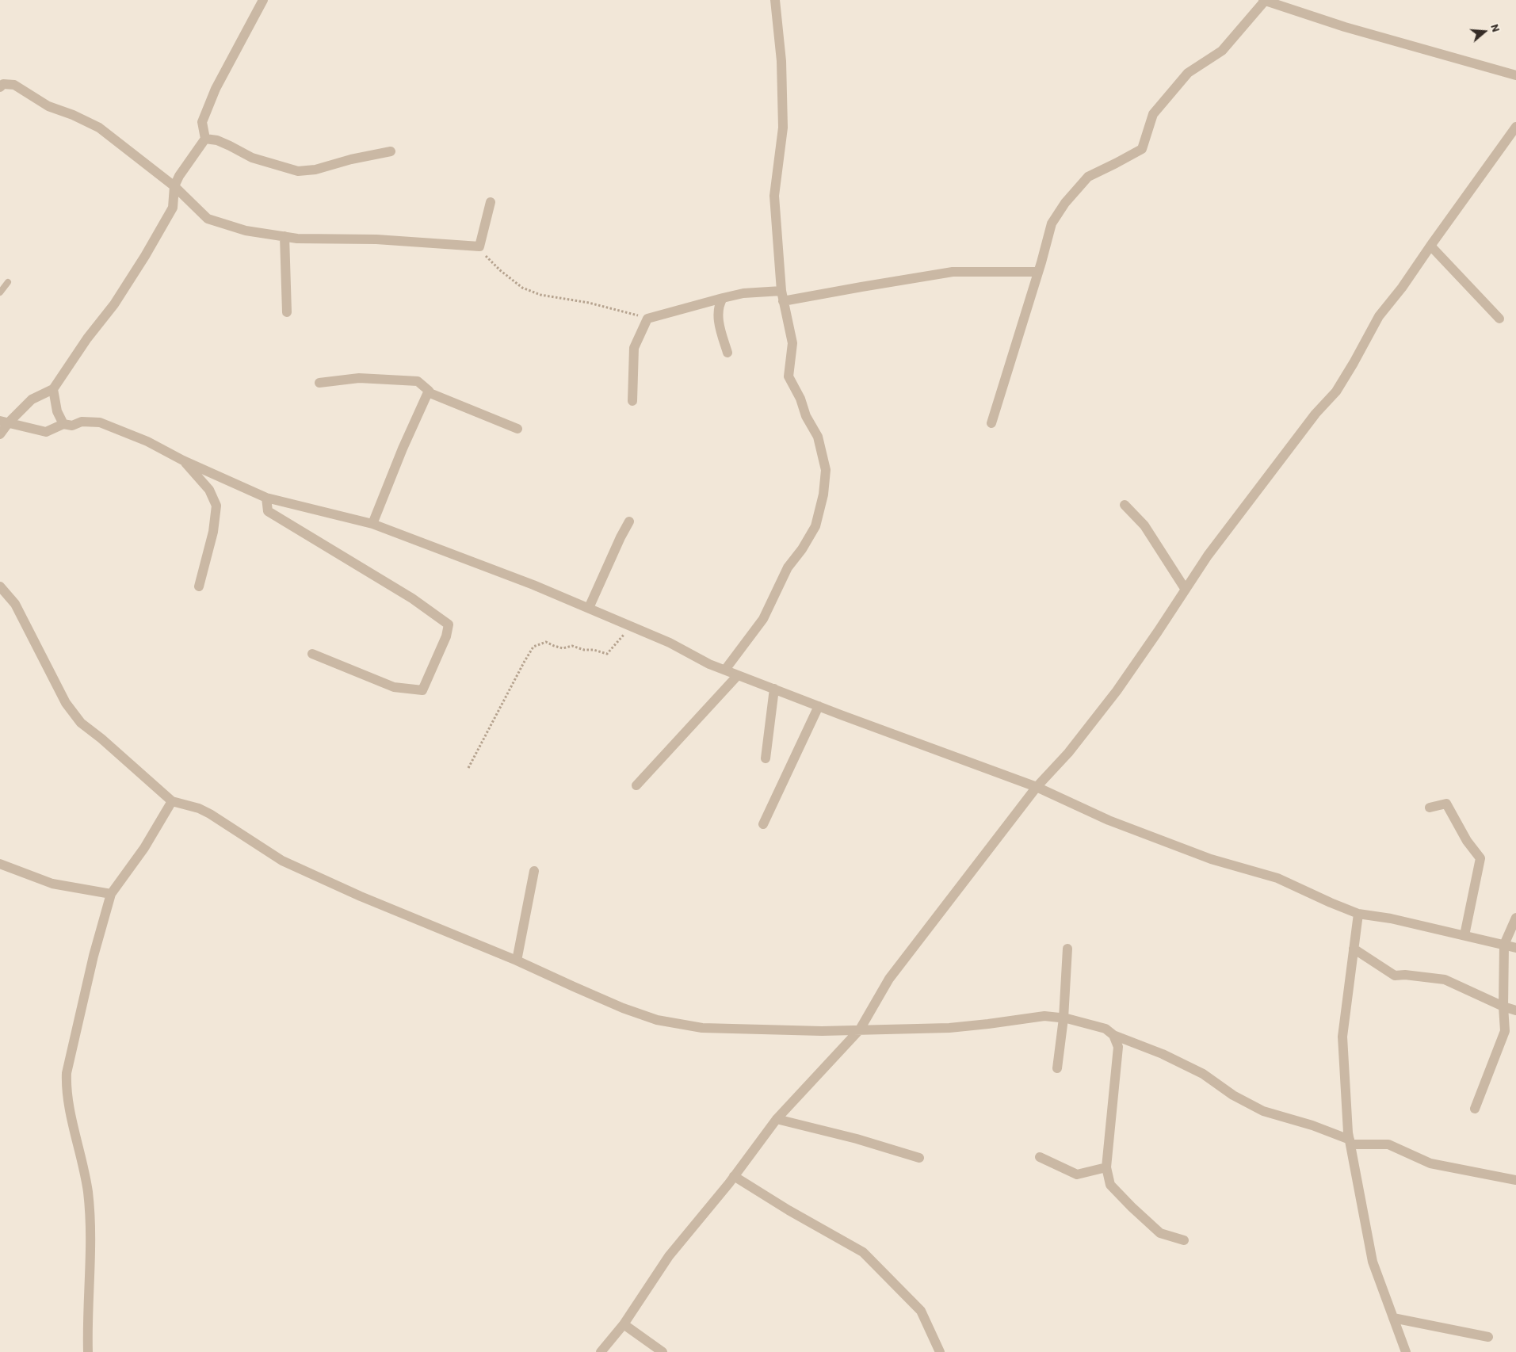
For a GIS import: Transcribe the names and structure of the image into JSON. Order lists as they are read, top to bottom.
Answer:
{
  "north": "right"
}
